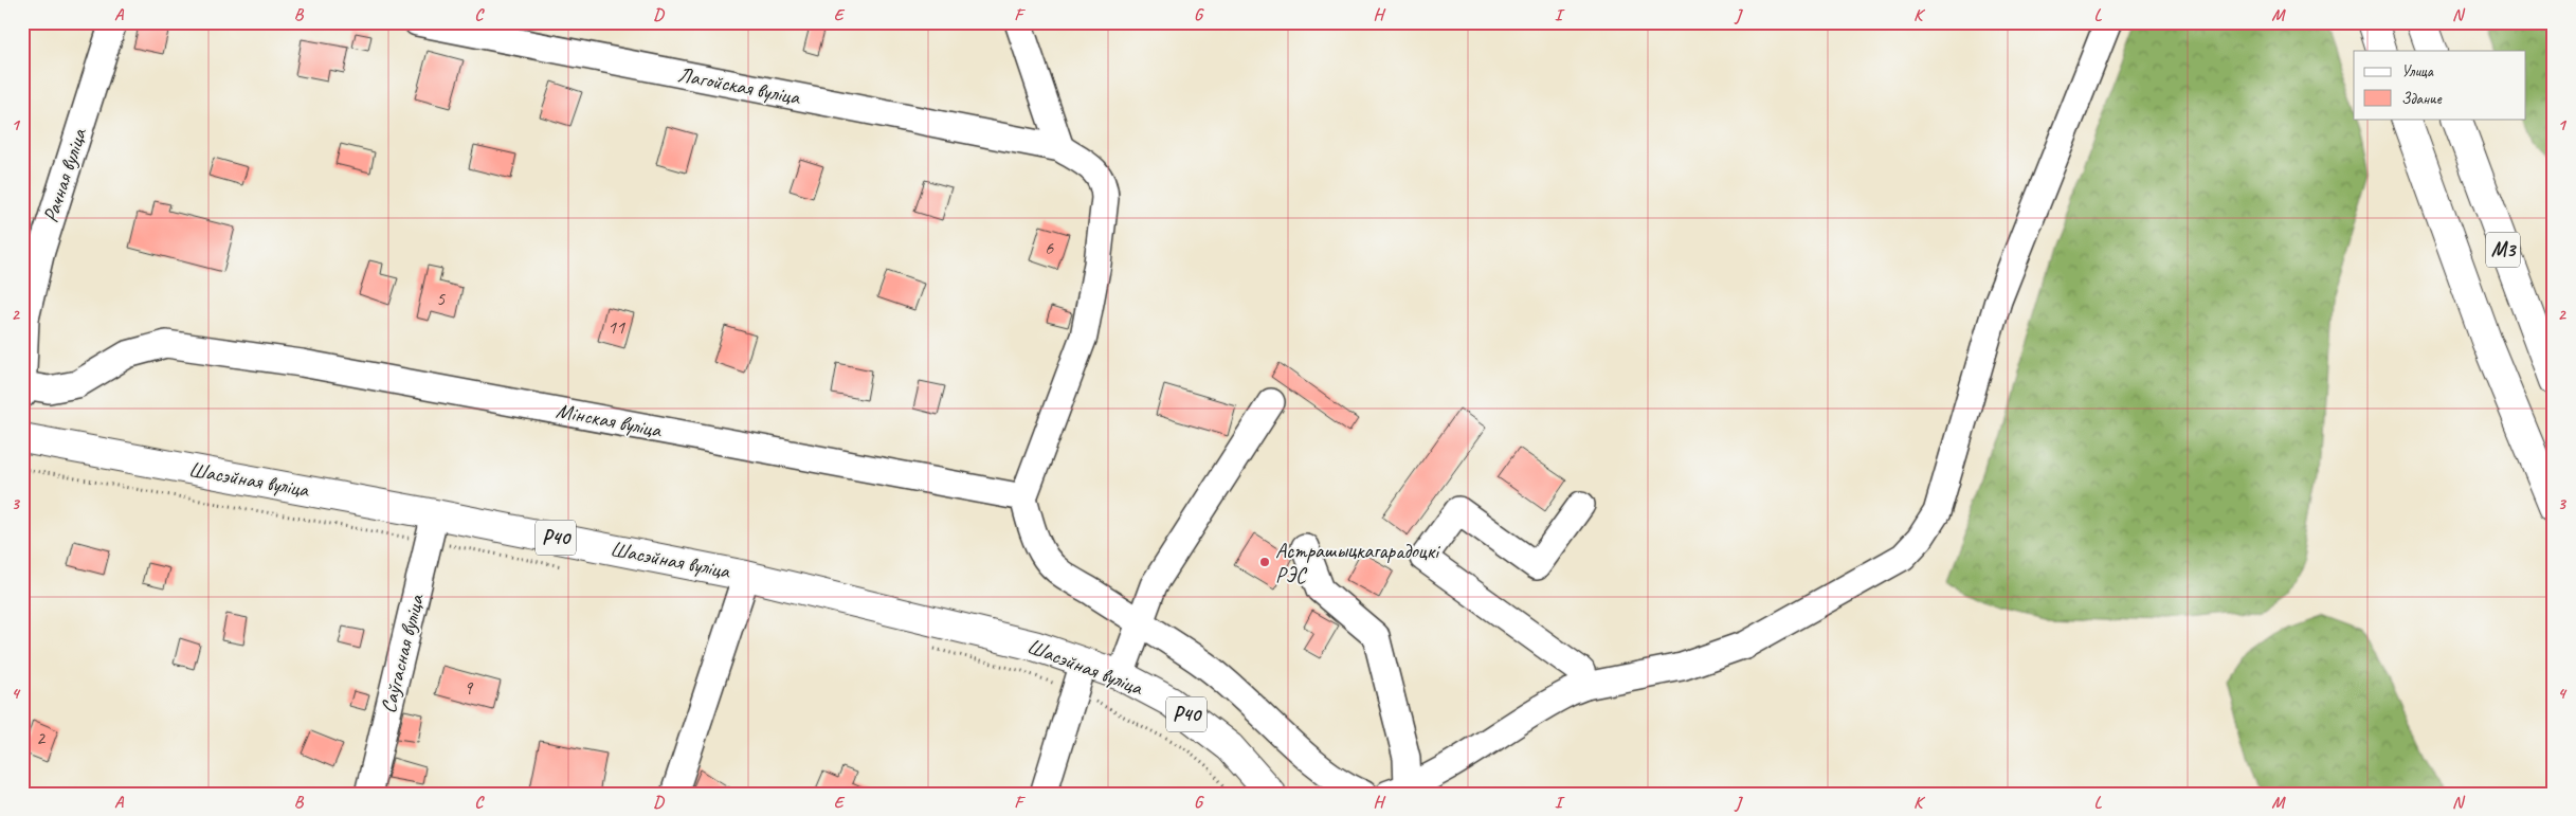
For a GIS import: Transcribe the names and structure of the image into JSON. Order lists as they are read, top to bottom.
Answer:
{
  "streets": {
    "main road": ["М3", "Шасэйная вуліца", "Р40"],
    "street": [
      "Лагойская вуліца",
      "Рачная вуліца",
      "Мінская вуліца",
      "Саўгасная вуліца"
    ]
  },
  "crossings": [
    ["Рачная вуліца", "Мінская вуліца"],
    ["Шасэйная вуліца", "Саўгасная вуліца"]
  ],
  "places": ["Астрашыцкагарадоцкі РЭС"],
  "house_numbers": [
    "6",
    "5",
    "11",
    "9",
    "2"
  ],
  "legend": ["Улица", "Здание"],
  "grid": {
    "columns": [
      "A",
      "B",
      "C",
      "D",
      "E",
      "F",
      "G",
      "H",
      "I",
      "J",
      "K",
      "L",
      "M",
      "N"
    ],
    "rows": [
      "1",
      "2",
      "3",
      "4"
    ]
  }
}
